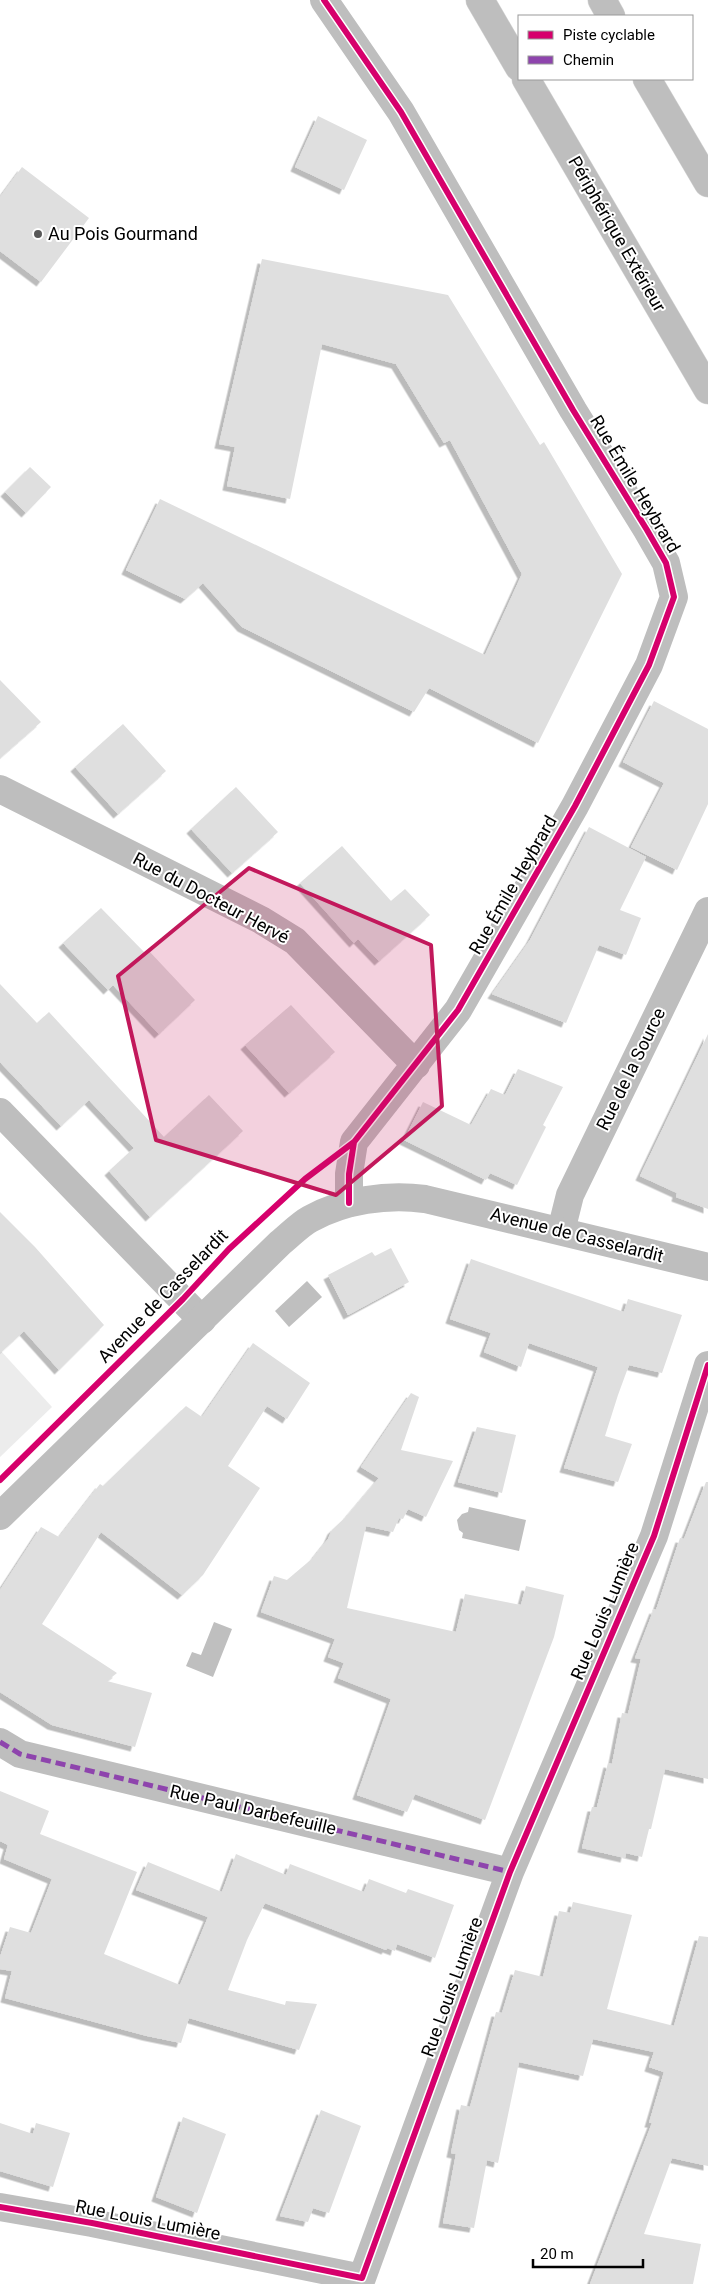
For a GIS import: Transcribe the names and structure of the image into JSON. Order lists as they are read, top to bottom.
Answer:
{
  "streets": {
    "main road": [
      "Périphérique Extérieur",
      "Rue Émile Heybrard",
      "Rue du Docteur Hervé",
      "Rue de la Source",
      "Avenue de Casselardit",
      "Rue Louis Lumière",
      "Rue Paul Darbefeuille"
    ]
  },
  "crossings": [
    ["Rue Émile Heybrard", "Rue du Docteur Hervé"],
    ["Rue Émile Heybrard", "Avenue de Casselardit"],
    ["Rue de la Source", "Avenue de Casselardit"],
    ["Rue Louis Lumière", "Rue Paul Darbefeuille"]
  ],
  "places": ["Au Pois Gourmand"],
  "legend": ["Piste cyclable", "Chemin"],
  "scale_bar": "20 m"
}
